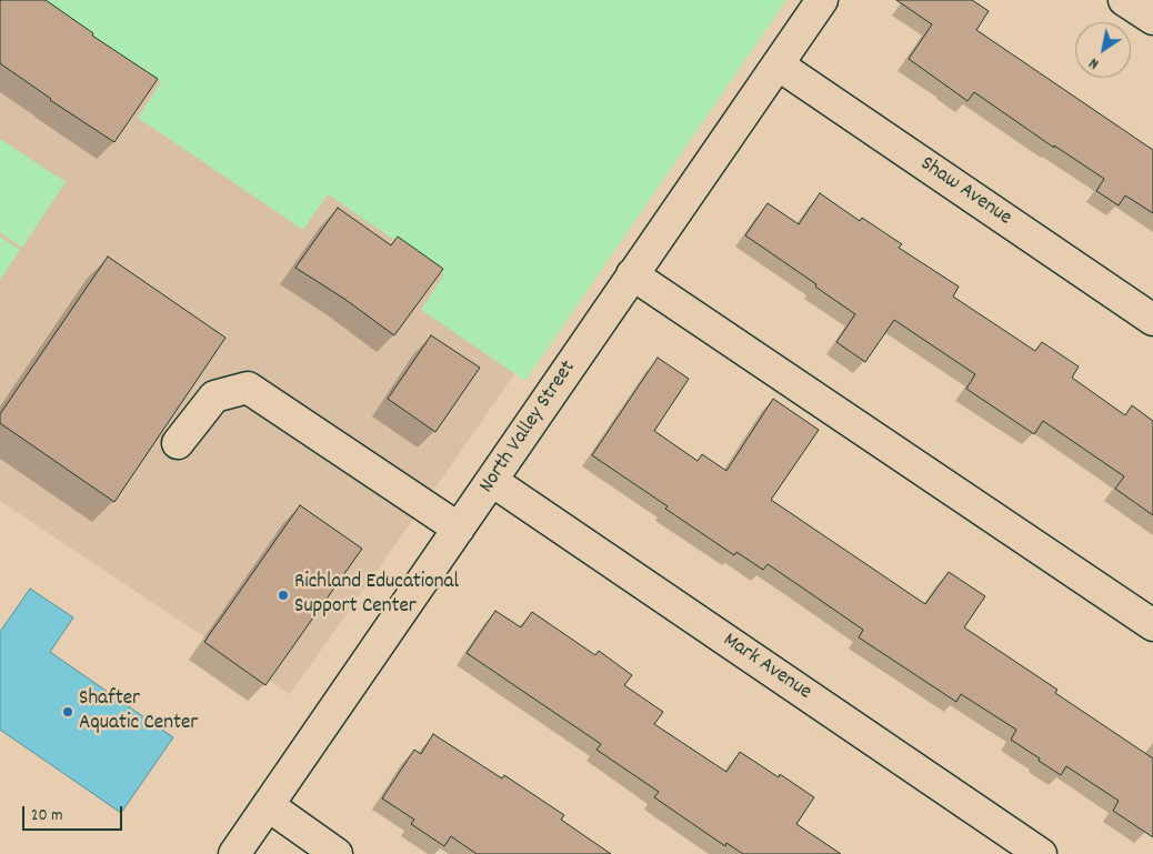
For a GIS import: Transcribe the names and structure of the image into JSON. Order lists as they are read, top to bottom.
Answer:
{
  "streets": {
    "street": ["Shaw Avenue", "North Valley Street", "Mark Avenue"]
  },
  "crossings": [
    ["Shaw Avenue", "North Valley Street"],
    ["North Valley Street", "Mark Avenue"]
  ],
  "places": ["Richland Educational Support Center", "Shafter Aquatic Center"],
  "scale_bar": "20 m",
  "north": "bottom left"
}
